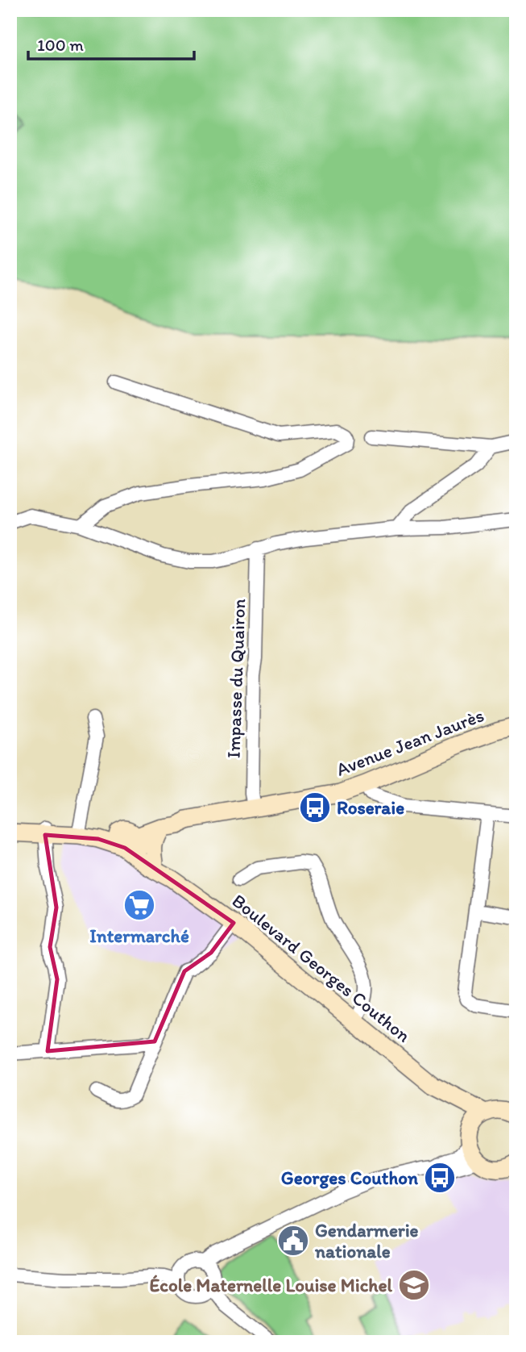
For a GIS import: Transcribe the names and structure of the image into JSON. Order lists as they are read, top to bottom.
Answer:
{
  "streets": {
    "main road": ["Avenue Jean Jaurès", "Boulevard Georges Couthon"],
    "street": ["Impasse du Quairon"]
  },
  "crossings": [
    ["Impasse du Quairon", "Avenue Jean Jaurès"],
    ["Avenue Jean Jaurès", "Boulevard Georges Couthon"]
  ],
  "places": {
    "bus stop": ["Roseraie", "Georges Couthon"],
    "supermarket": ["Intermarché"],
    "public building": ["Gendarmerie nationale"],
    "school or university": ["École Maternelle Louise Michel"]
  },
  "scale_bar": "100 m"
}
